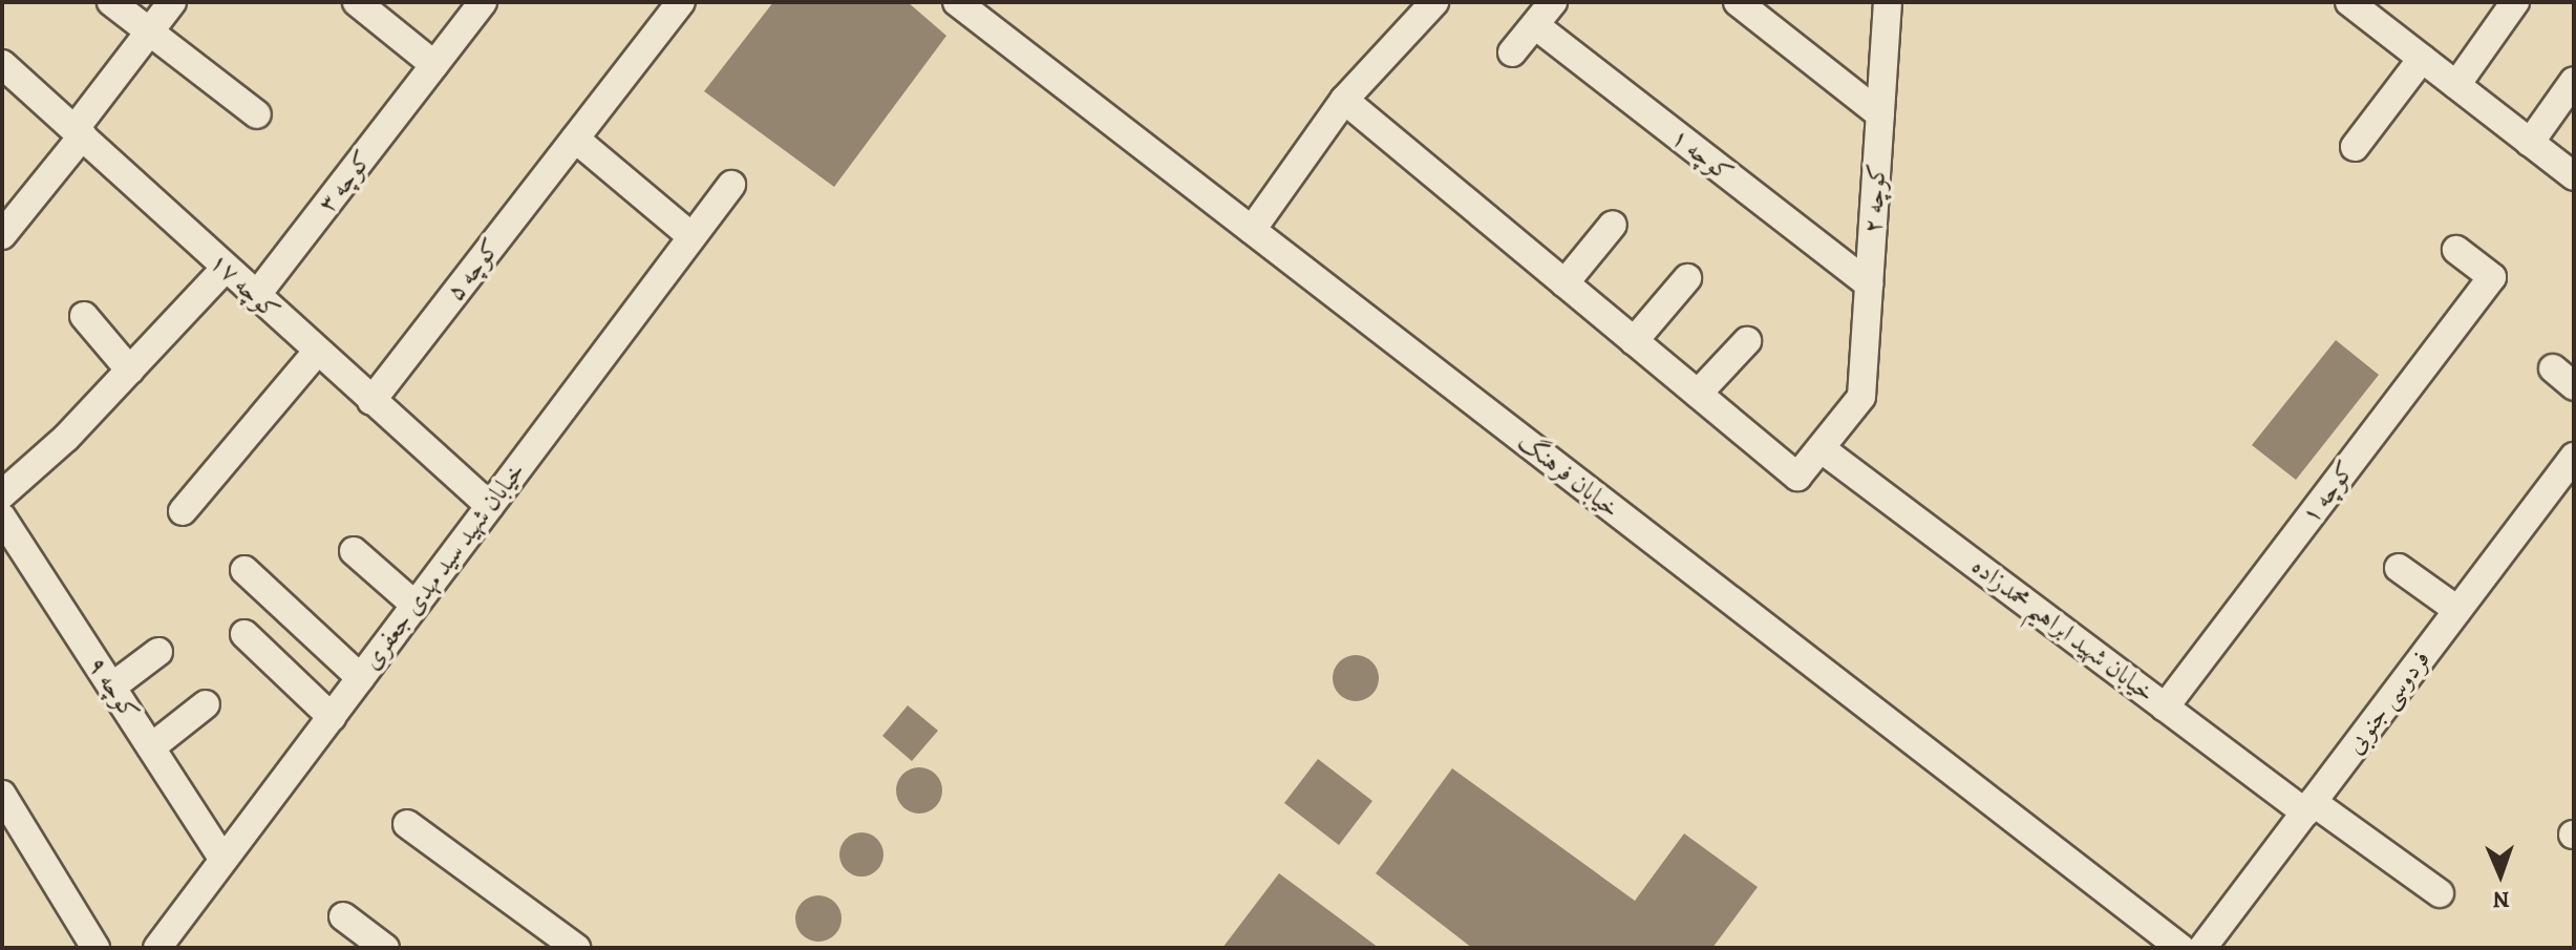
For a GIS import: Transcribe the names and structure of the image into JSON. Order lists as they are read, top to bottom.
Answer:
{
  "streets": {
    "street": [
      "کوچه ۱",
      "کوچه ۳",
      "کوچه ۲",
      "کوچه ۵",
      "کوچه ۱۷",
      "خیابان فرهنگ",
      "خیابان شهید سید مهدی جعفری",
      "خیابان شهید ابراهیم محمدزاده",
      "کوچه ۹",
      "فردوسی جنوبی"
    ]
  },
  "crossings": [
    ["کوچه ۱", "کوچه ۲"],
    ["کوچه ۱", "خیابان شهید ابراهیم محمدزاده"],
    ["کوچه ۳", "کوچه ۱۷"],
    ["کوچه ۲", "خیابان شهید ابراهیم محمدزاده"],
    ["کوچه ۵", "کوچه ۱۷"],
    ["کوچه ۱۷", "خیابان شهید سید مهدی جعفری"],
    ["خیابان شهید سید مهدی جعفری", "کوچه ۹"],
    ["خیابان شهید ابراهیم محمدزاده", "فردوسی جنوبی"]
  ],
  "north": "bottom"
}
